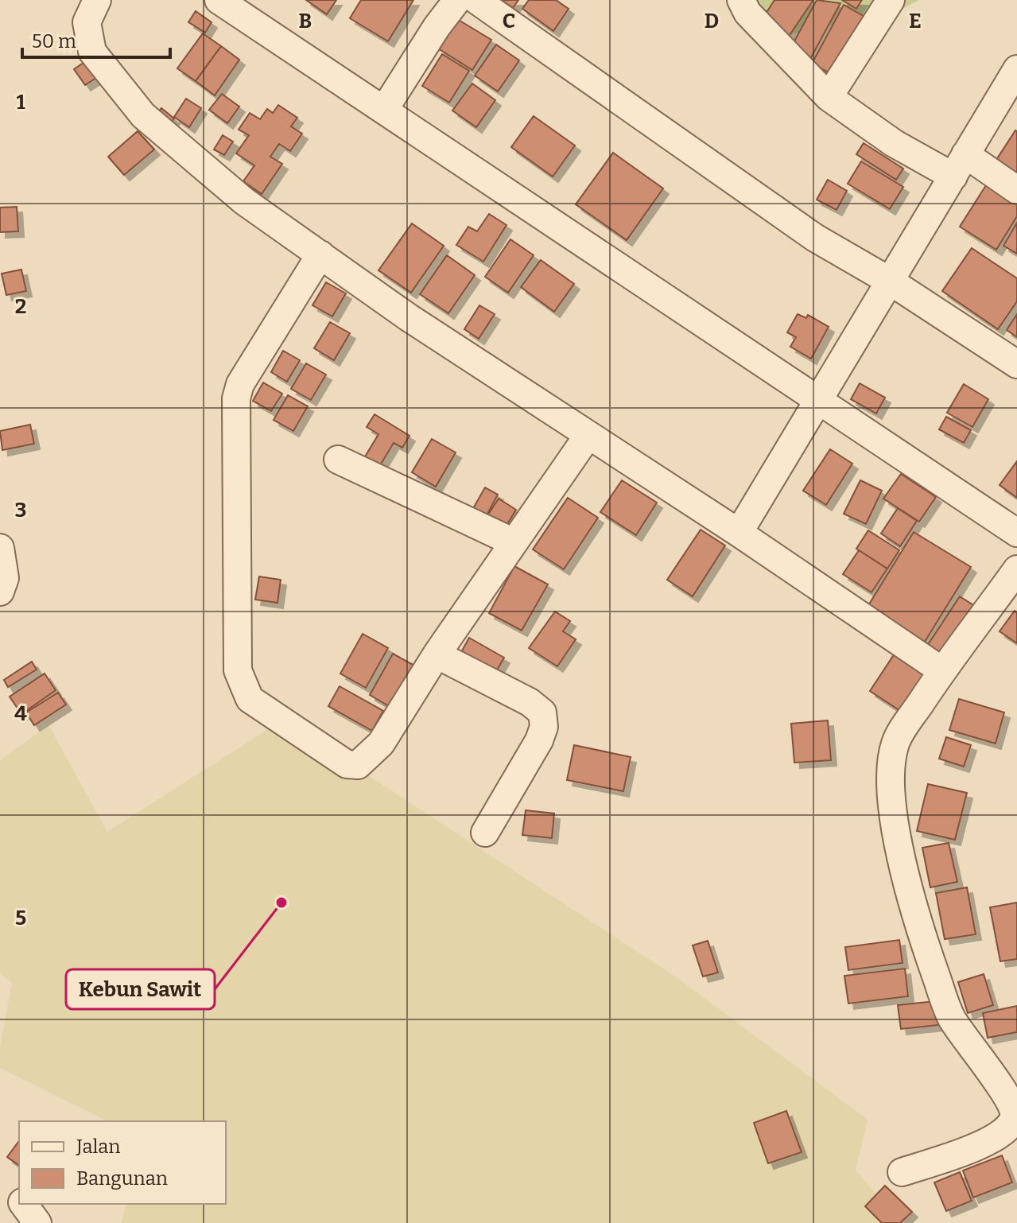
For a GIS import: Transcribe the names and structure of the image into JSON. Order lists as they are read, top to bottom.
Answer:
{
  "places": ["Kebun Sawit"],
  "legend": ["Jalan", "Bangunan"],
  "scale_bar": "50 m",
  "grid": {
    "columns": [
      "B",
      "C",
      "D",
      "E"
    ],
    "rows": [
      "1",
      "2",
      "3",
      "4",
      "5"
    ]
  }
}
